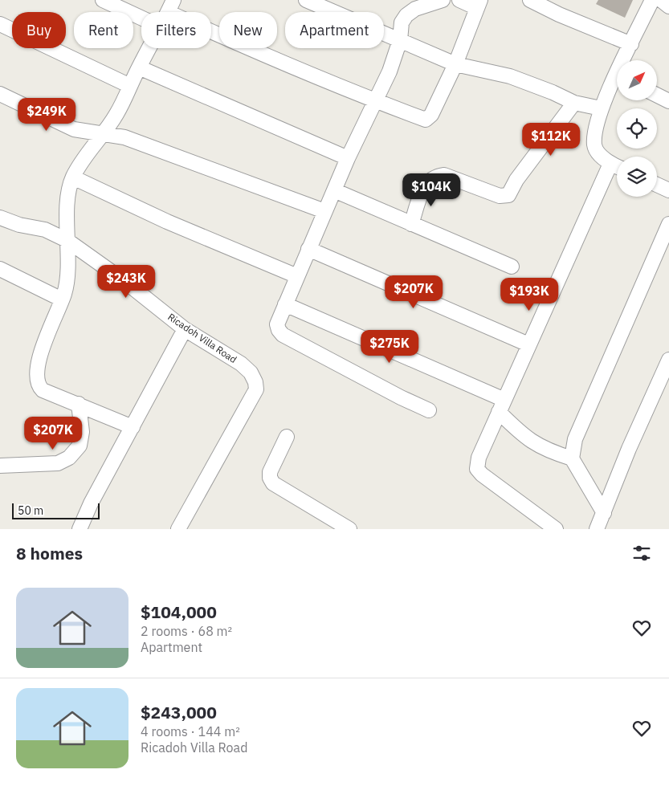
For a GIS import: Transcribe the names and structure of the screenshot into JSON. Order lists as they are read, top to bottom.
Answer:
{
  "streets": {
    "street": ["Ricadoh Villa Road"]
  },
  "scale_bar": "50 m",
  "north": "top right",
  "page": {
    "chip": [
      "Buy",
      "Rent",
      "Filters",
      "New",
      "Apartment"
    ],
    "price": [
      "$249K",
      "$112K",
      "$104K",
      "$243K",
      "$207K",
      "$193K",
      "$275K",
      "$207K"
    ],
    "scale": "50 m",
    "heading": "8 homes",
    "list": [
      {
        "name": "$104,000",
        "note": "2 rooms · 68 m² · Apartment"
      },
      {
        "name": "$243,000",
        "note": "4 rooms · 144 m² · Ricadoh Villa Road"
      }
    ]
  }
}
